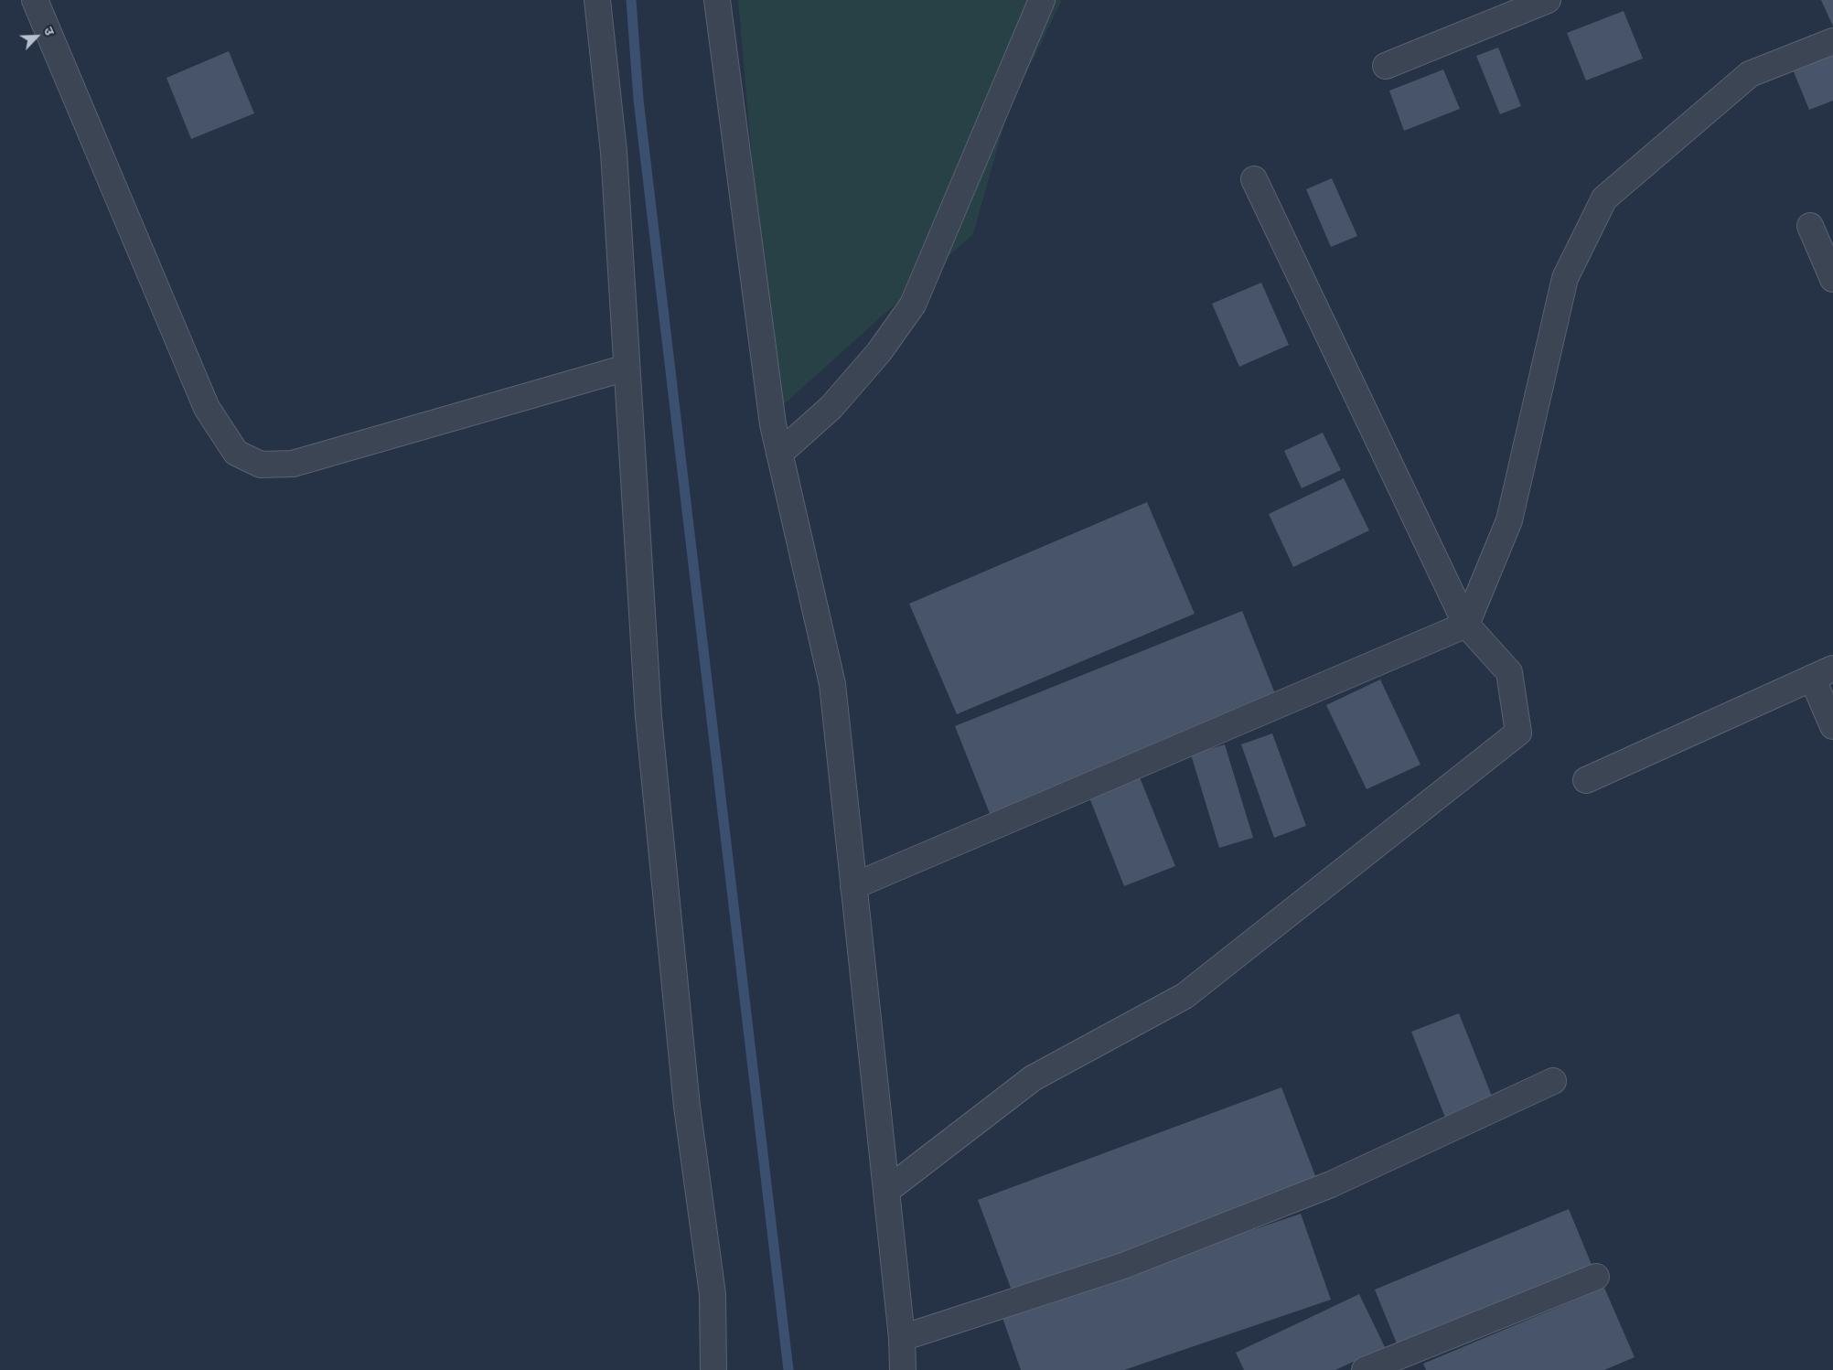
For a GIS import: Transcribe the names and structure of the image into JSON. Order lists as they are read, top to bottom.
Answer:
{
  "north": "top right"
}
